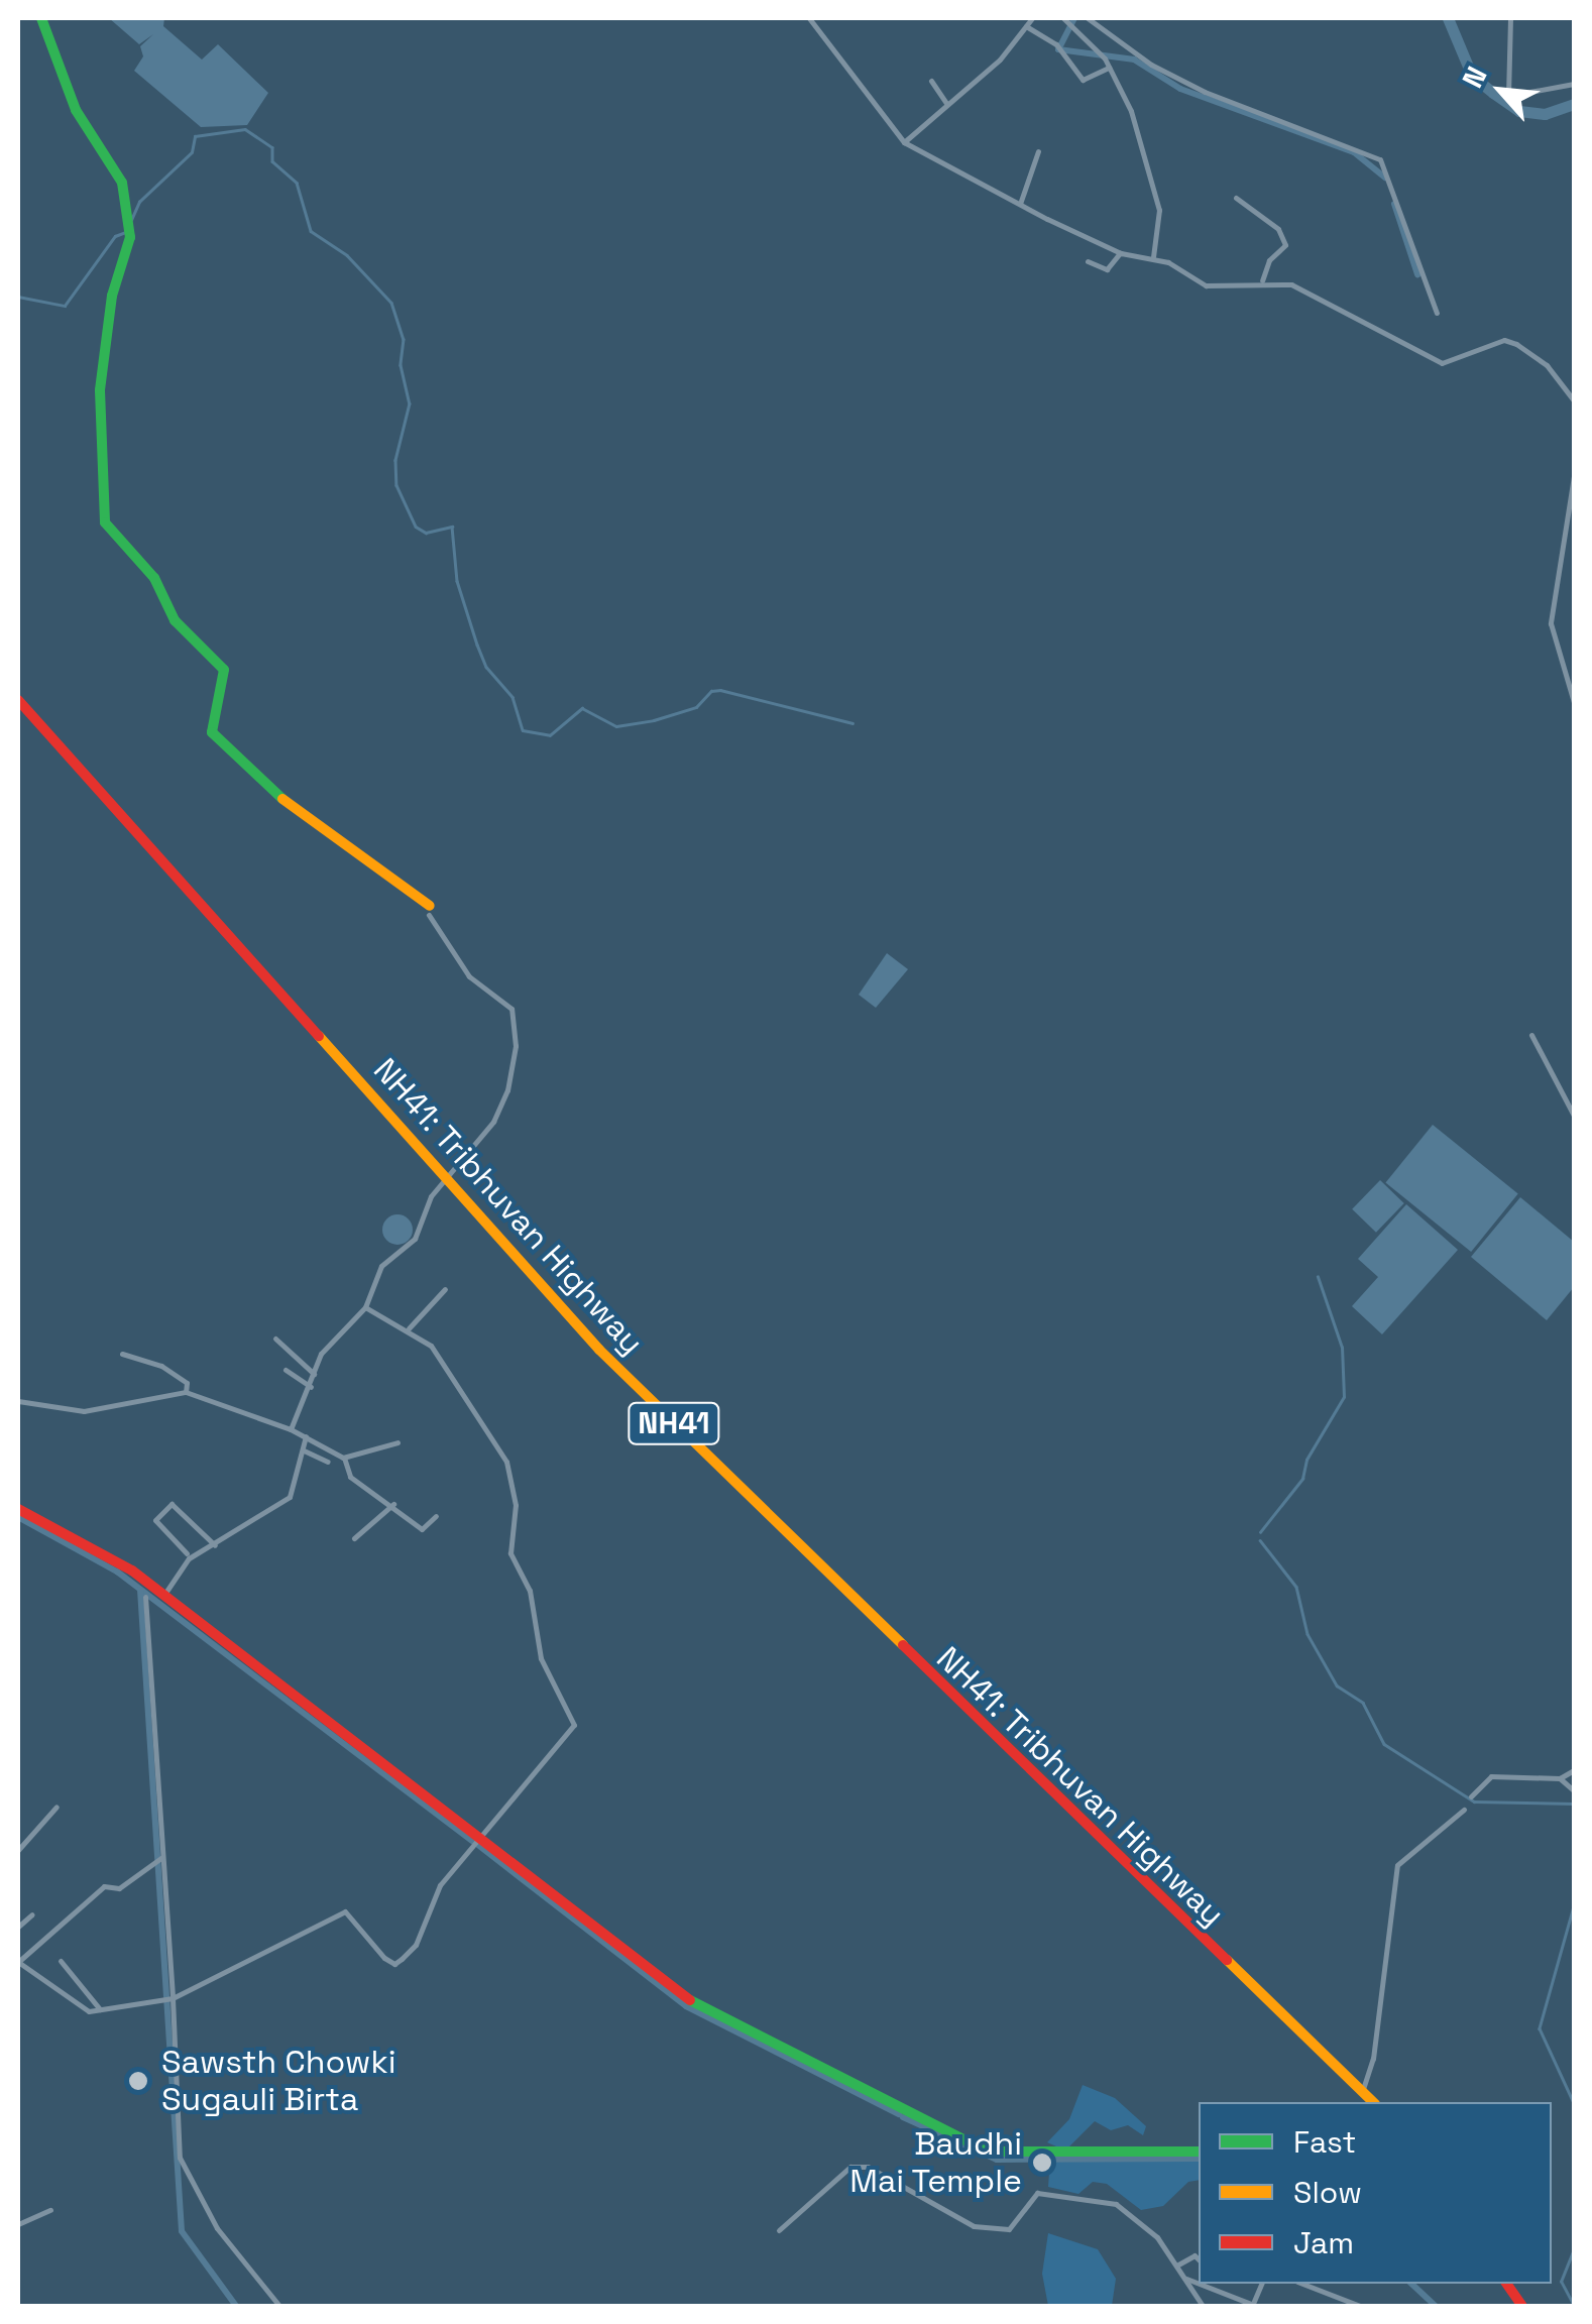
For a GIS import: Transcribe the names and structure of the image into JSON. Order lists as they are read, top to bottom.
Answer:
{
  "streets": {
    "main road": ["NH41: Tribhuvan Highway", "NH41"]
  },
  "places": ["Sawsth Chowki Sugauli Birta", "Baudhi Mai Temple"],
  "legend": ["Fast", "Slow", "Jam"],
  "north": "top left"
}
